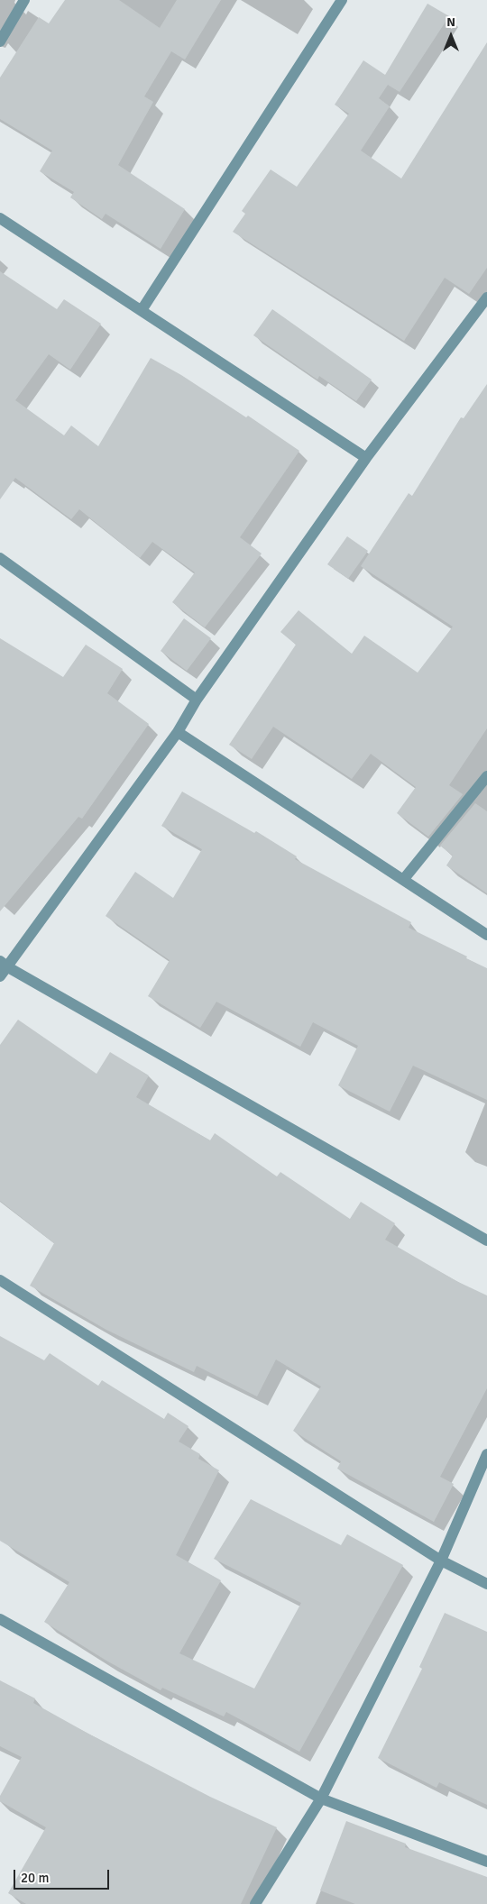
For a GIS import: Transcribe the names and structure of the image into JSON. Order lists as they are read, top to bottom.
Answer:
{
  "scale_bar": "20 m",
  "north": "top"
}
